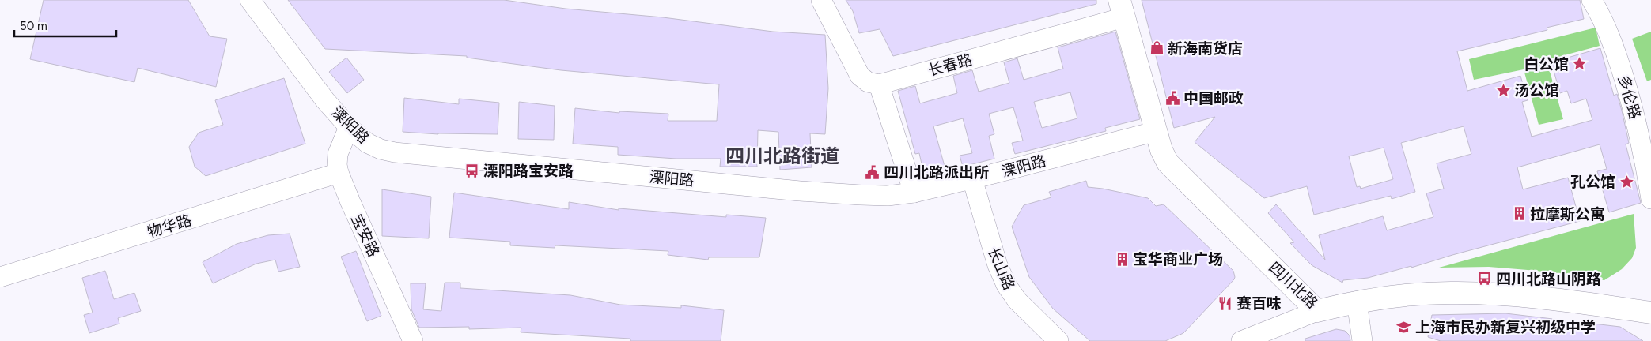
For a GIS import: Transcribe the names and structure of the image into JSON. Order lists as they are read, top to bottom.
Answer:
{
  "streets": {
    "main road": ["四川北路"],
    "street": [
      "长春路",
      "多伦路",
      "溧阳路",
      "物华路",
      "宝安路",
      "长山路"
    ]
  },
  "crossings": [
    ["长春路", "四川北路"],
    ["溧阳路", "宝安路"],
    ["溧阳路", "长山路"],
    ["溧阳路", "四川北路"],
    ["物华路", "宝安路"]
  ],
  "districts": ["四川北路街道"],
  "places": {
    "shop": ["新海南货店"],
    "place": ["白公馆", "汤公馆", "孔公馆"],
    "public building": ["中国邮政", "四川北路派出所"],
    "bus stop": ["溧阳路宝安路", "四川北路山阴路"],
    "building": ["拉摩斯公寓", "宝华商业广场"],
    "restaurant": ["赛百味"],
    "school or university": ["上海市民办新复兴初级中学"]
  },
  "scale_bar": "50 m"
}
